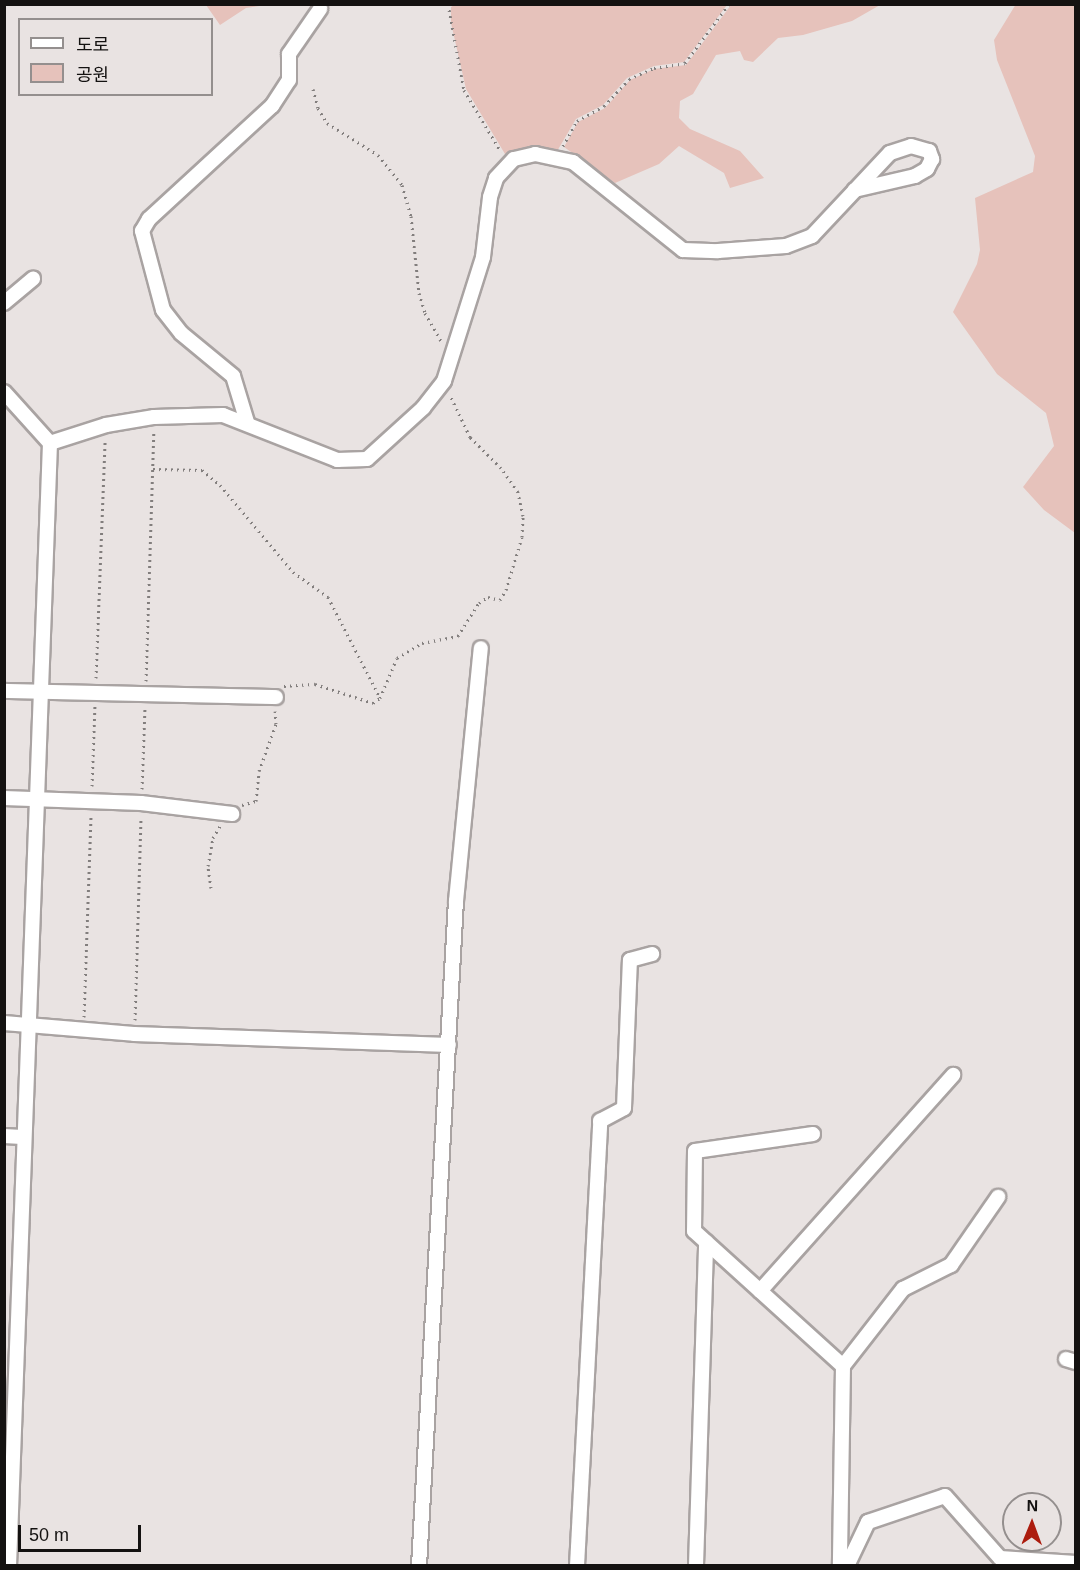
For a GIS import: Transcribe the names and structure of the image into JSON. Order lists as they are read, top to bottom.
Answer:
{
  "legend": ["도로", "공원"],
  "scale_bar": "50 m",
  "north": "top"
}
